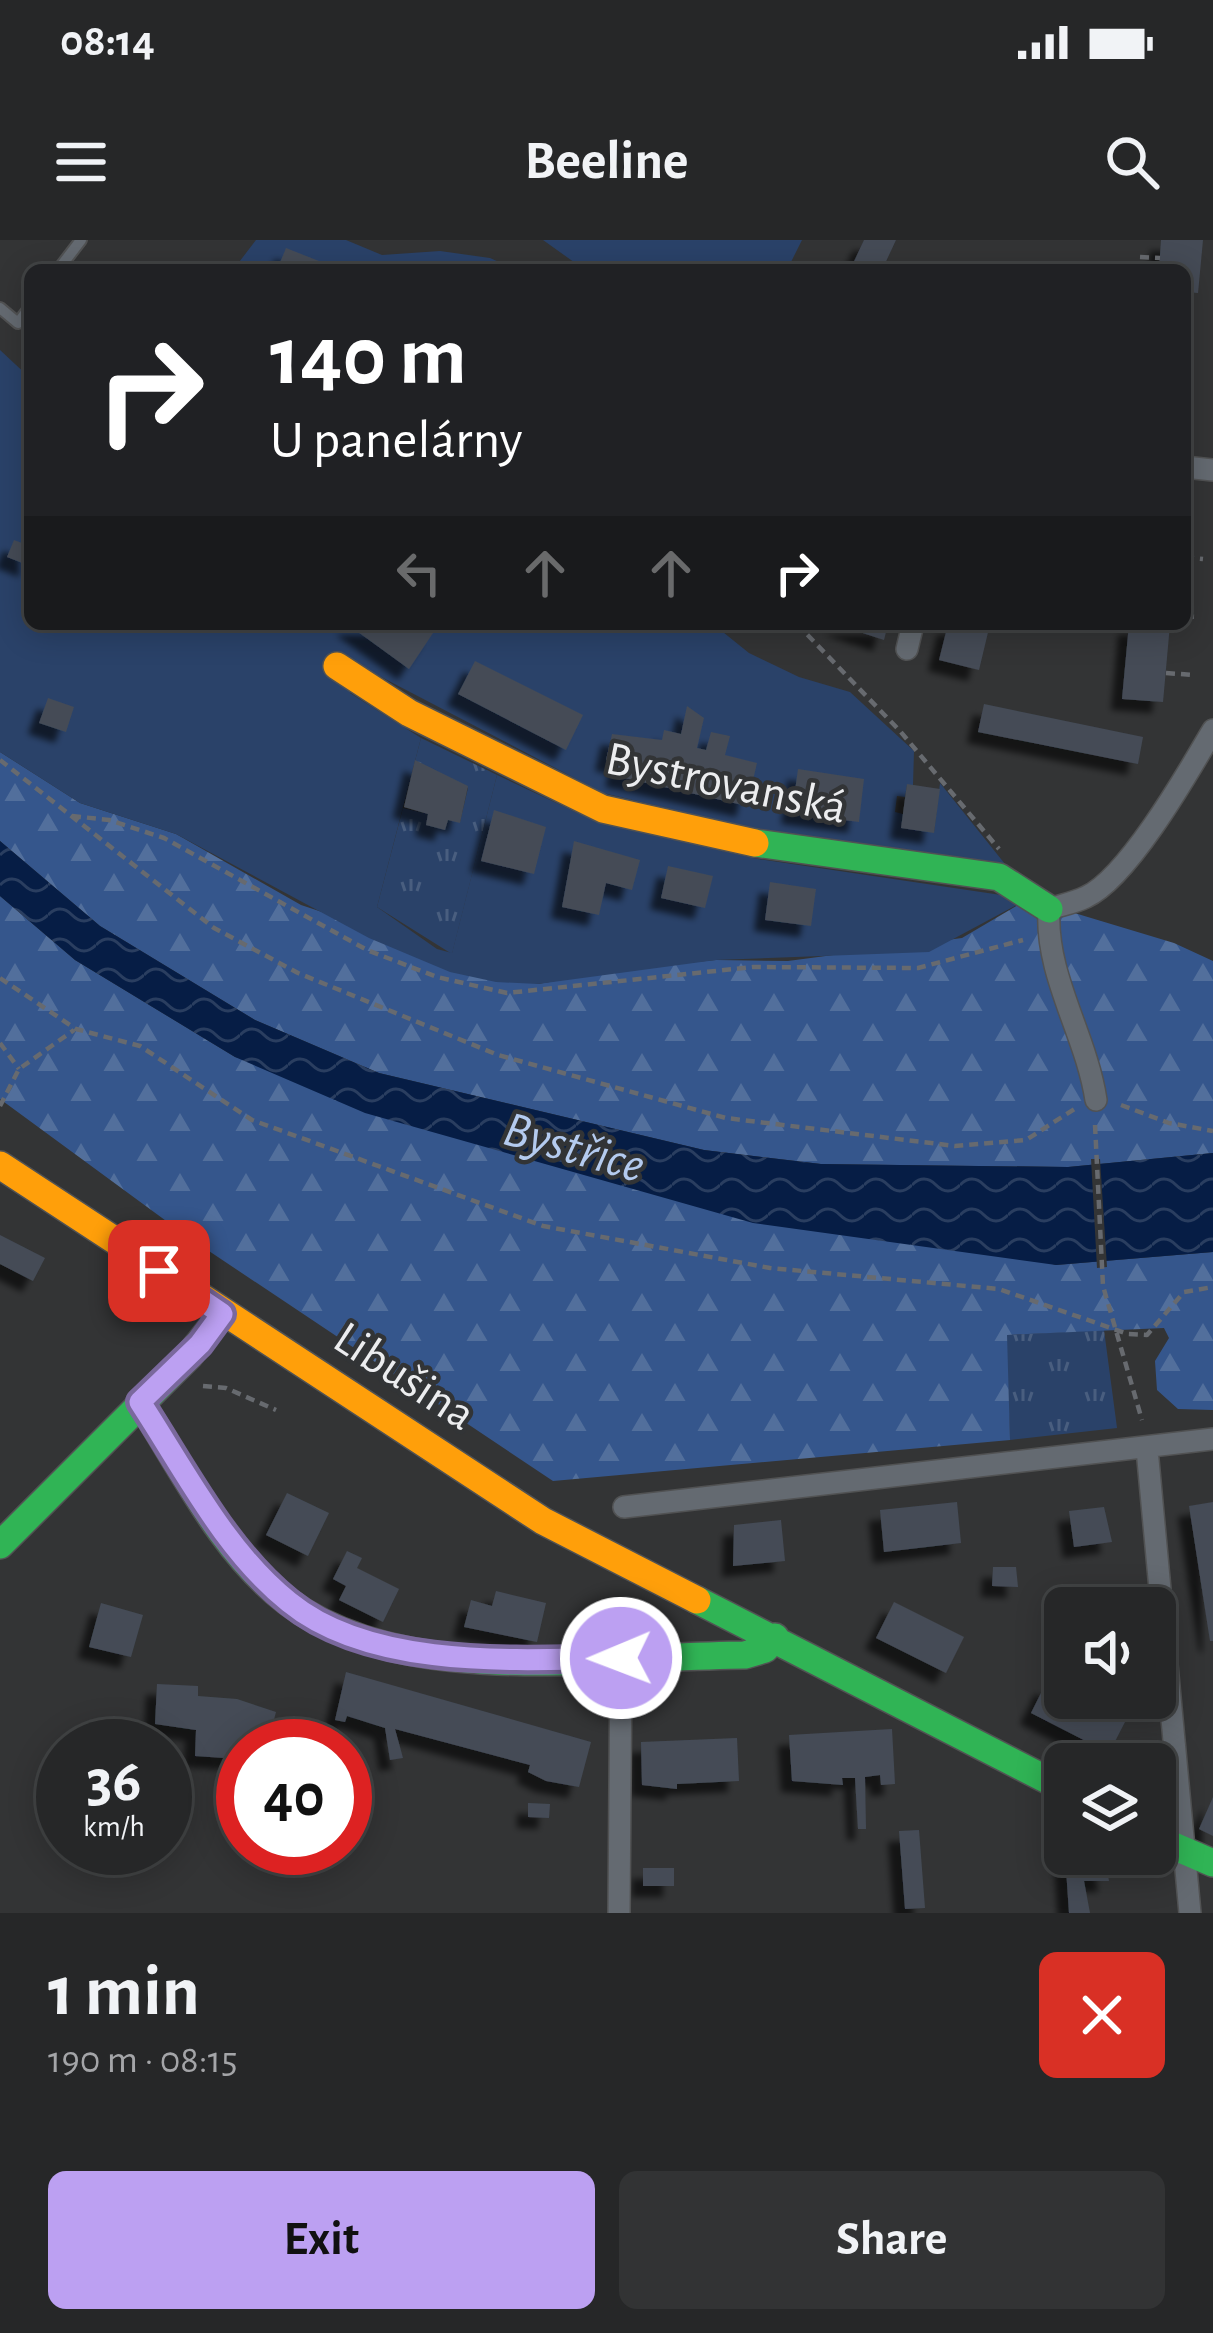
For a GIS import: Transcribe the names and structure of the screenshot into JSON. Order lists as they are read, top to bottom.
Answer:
{
  "streets": {
    "street": ["Bystrovanská", "Libušina"]
  },
  "water": ["Bystřice"],
  "page": {
    "status": "08:14",
    "header": "Beeline",
    "turn": ["140 m", "U panelárny"],
    "speed": "36 km/h",
    "limit": "40",
    "heading": ["1 min", "190 m · 08:15"],
    "buttons": ["Exit", "Share"]
  }
}
